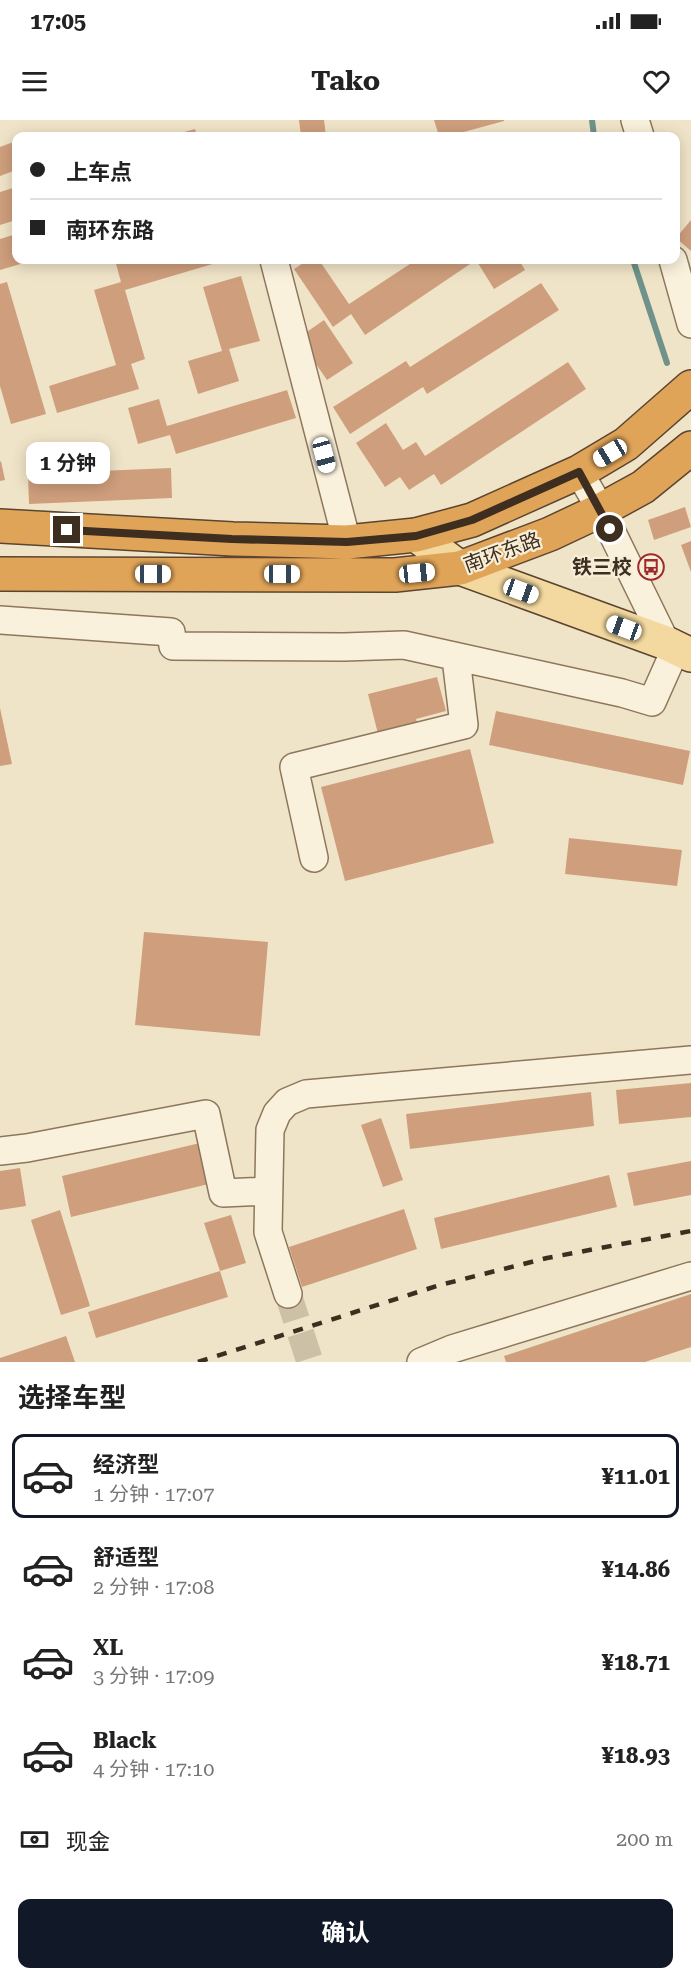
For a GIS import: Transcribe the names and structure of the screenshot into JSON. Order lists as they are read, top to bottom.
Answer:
{
  "streets": {
    "highway": ["南环东路"]
  },
  "places": {
    "bus stop": ["铁三校"]
  },
  "page": {
    "status": "17:05",
    "header": "Tako",
    "banner": ["上车点", "南环东路"],
    "bubble": "1 分钟",
    "heading": "选择车型",
    "list": [
      {
        "name": "经济型",
        "note": "1 分钟 · 17:07",
        "value": "¥11.01"
      },
      {
        "name": "舒适型",
        "note": "2 分钟 · 17:08",
        "value": "¥14.86"
      },
      {
        "name": "XL",
        "note": "3 分钟 · 17:09",
        "value": "¥18.71"
      },
      {
        "name": "Black",
        "note": "4 分钟 · 17:10",
        "value": "¥18.93"
      }
    ],
    "pay": ["现金", "200 m"],
    "buttons": "确认"
  }
}
